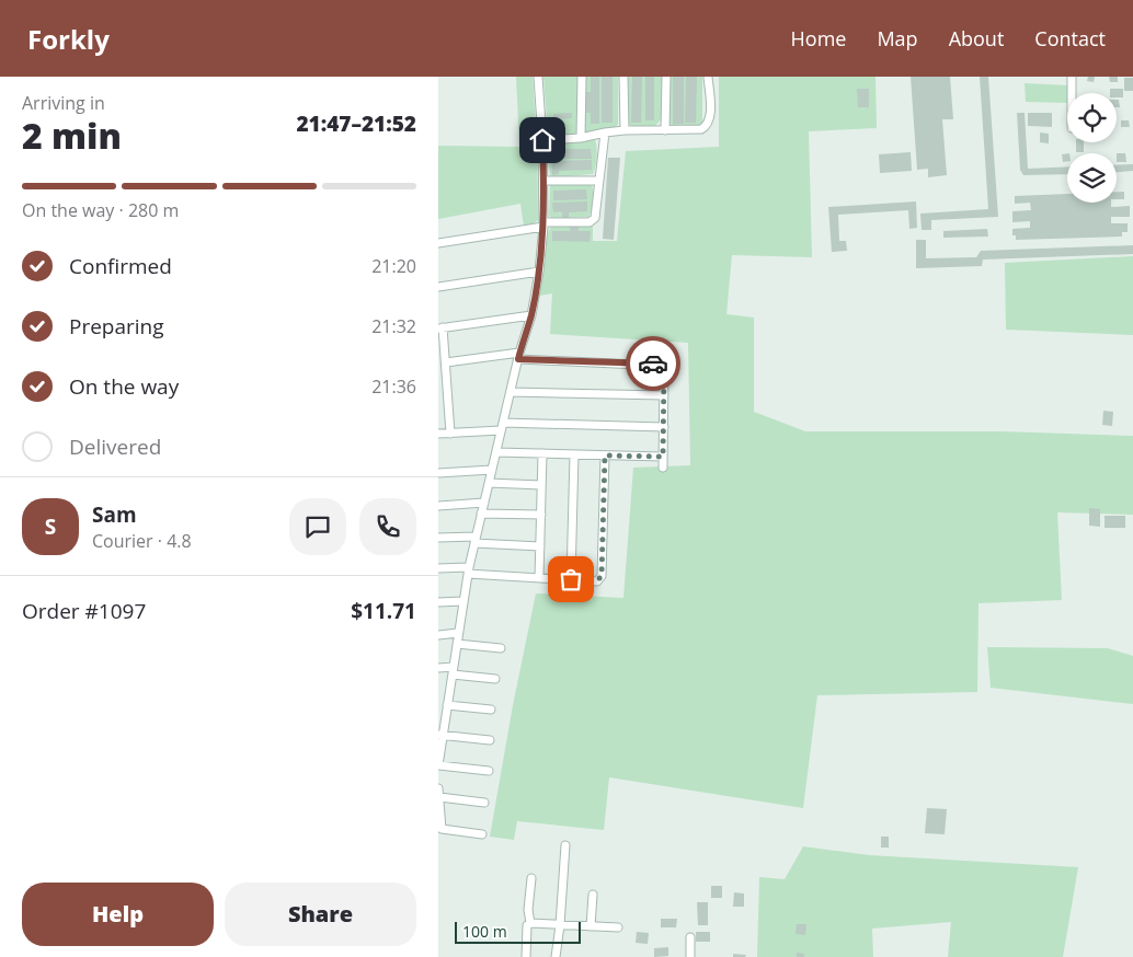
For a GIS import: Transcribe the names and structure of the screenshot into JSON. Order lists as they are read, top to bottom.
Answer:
{
  "scale_bar": "100 m",
  "page": {
    "header": "Forkly",
    "nav": [
      "Home",
      "Map",
      "About",
      "Contact"
    ],
    "heading": ["2 min", "Arriving in", "21:47–21:52"],
    "panel": [
      "Sam",
      "Courier · 4.8",
      "Order #1097",
      "$11.71"
    ],
    "bar": "On the way · 280 m",
    "list": [
      ["Confirmed", "21:20"],
      ["Preparing", "21:32"],
      ["On the way", "21:36"],
      "Delivered"
    ],
    "round": "S",
    "buttons": ["Help", "Share"],
    "scale": "100 m"
  }
}
